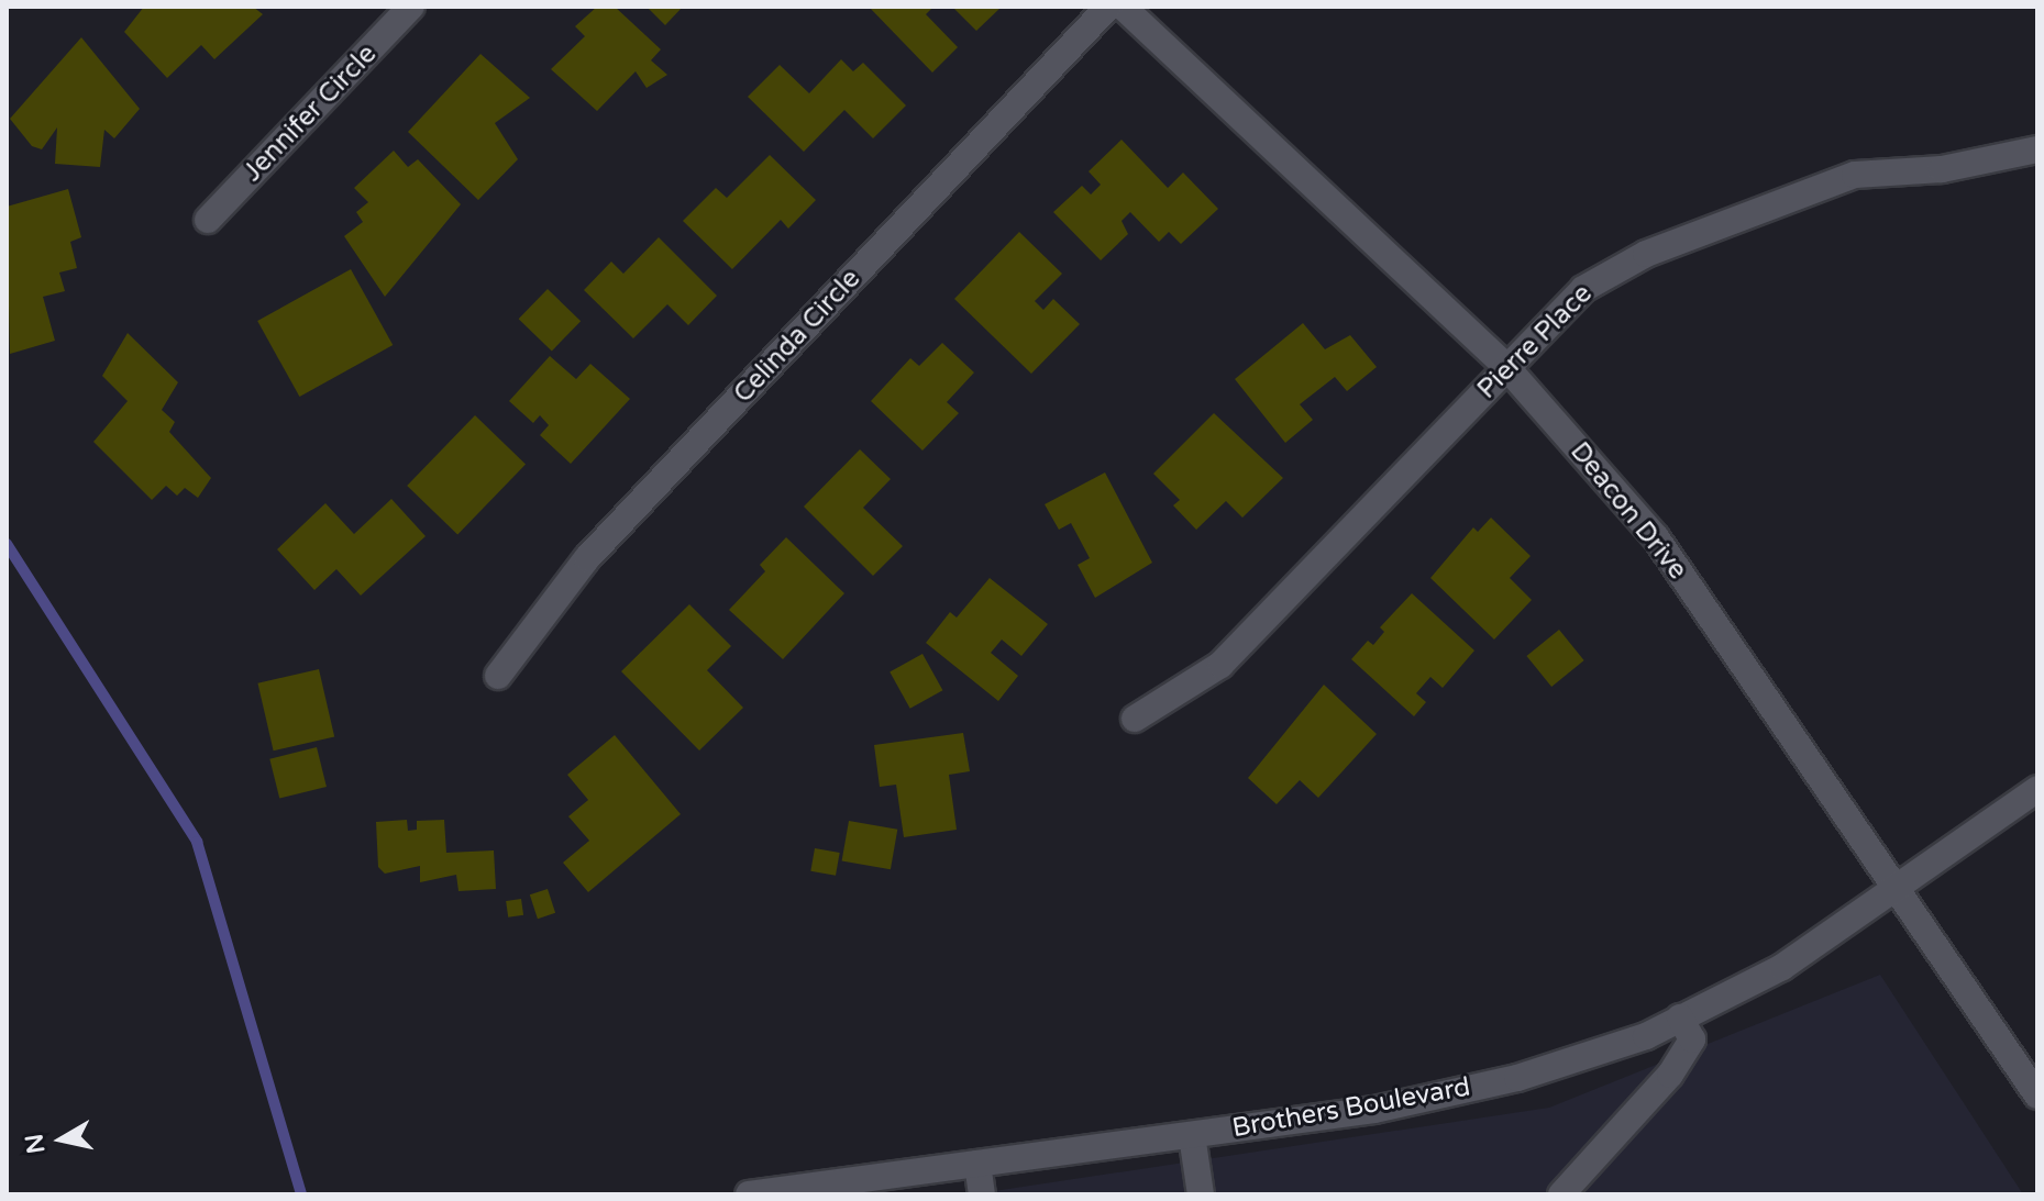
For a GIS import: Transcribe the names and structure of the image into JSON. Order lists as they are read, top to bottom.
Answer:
{
  "streets": {
    "street": [
      "Jennifer Circle",
      "Celinda Circle",
      "Pierre Place",
      "Deacon Drive",
      "Brothers Boulevard"
    ]
  },
  "crossings": [
    ["Pierre Place", "Deacon Drive"],
    ["Deacon Drive", "Brothers Boulevard"]
  ],
  "north": "left"
}
